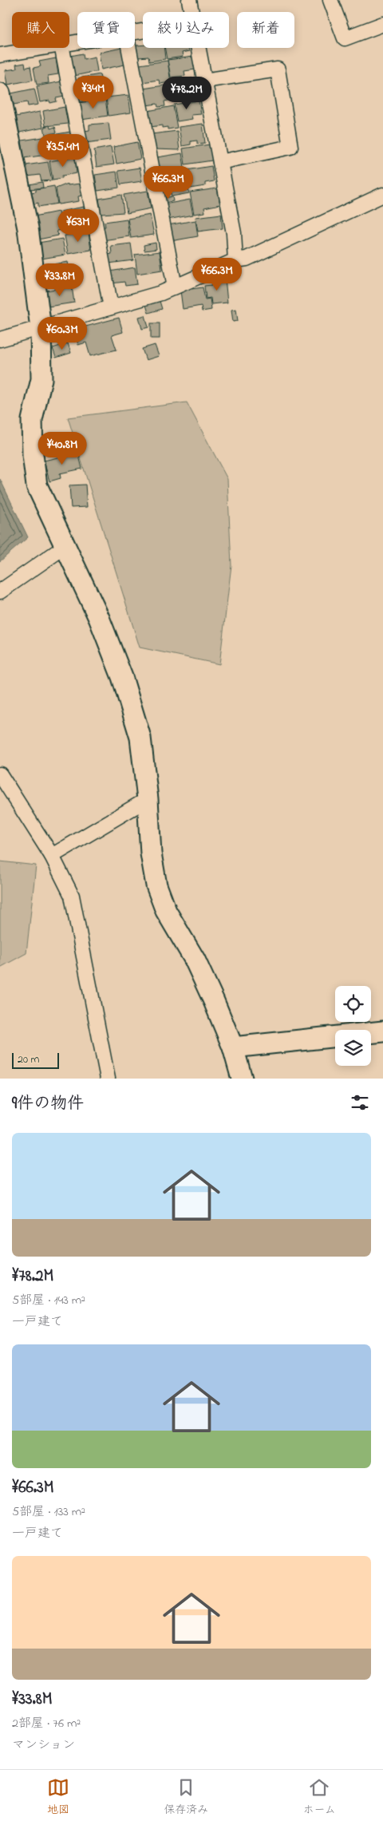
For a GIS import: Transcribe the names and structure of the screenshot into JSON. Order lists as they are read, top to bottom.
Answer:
{
  "scale_bar": "20 m",
  "page": {
    "chip": [
      "購入",
      "賃貸",
      "絞り込み",
      "新着"
    ],
    "price": [
      "¥34M",
      "¥78.2M",
      "¥35.4M",
      "¥66.3M",
      "¥63M",
      "¥66.3M",
      "¥33.8M",
      "¥60.3M",
      "¥40.8M"
    ],
    "scale": "20 m",
    "heading": "9件の物件",
    "list": [
      {
        "name": "¥78.2M",
        "note": "5部屋 · 143 m² · 一戸建て"
      },
      {
        "name": "¥66.3M",
        "note": "5部屋 · 133 m² · 一戸建て"
      },
      {
        "name": "¥33.8M",
        "note": "2部屋 · 76 m² · マンション"
      }
    ],
    "tabs": ["地図", "保存済み", "ホーム"]
  }
}
